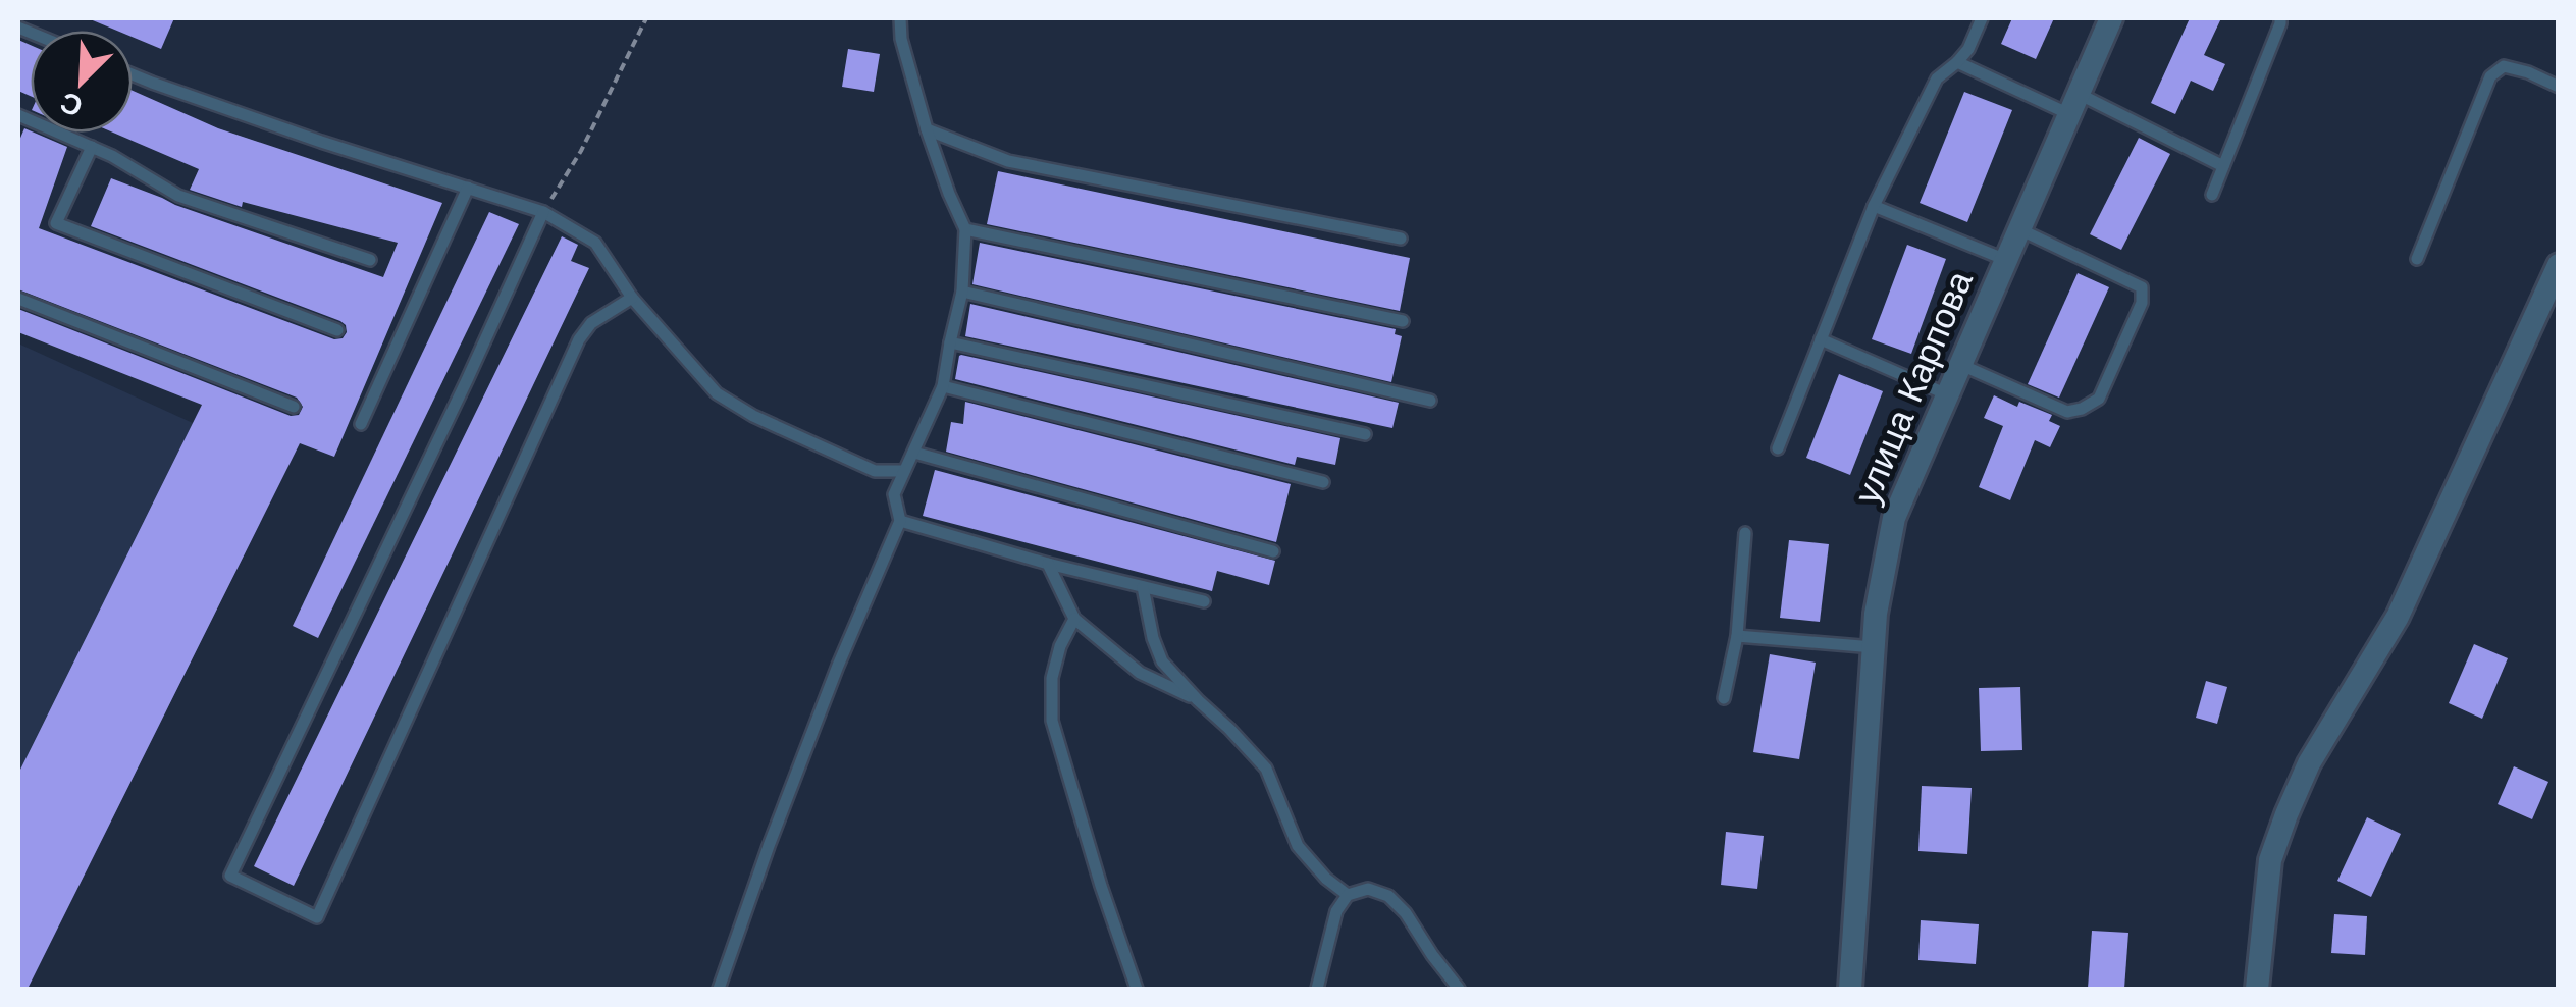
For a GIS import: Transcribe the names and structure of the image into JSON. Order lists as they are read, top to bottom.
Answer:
{
  "streets": {
    "street": ["улица Карпова"]
  },
  "north": "bottom left"
}
